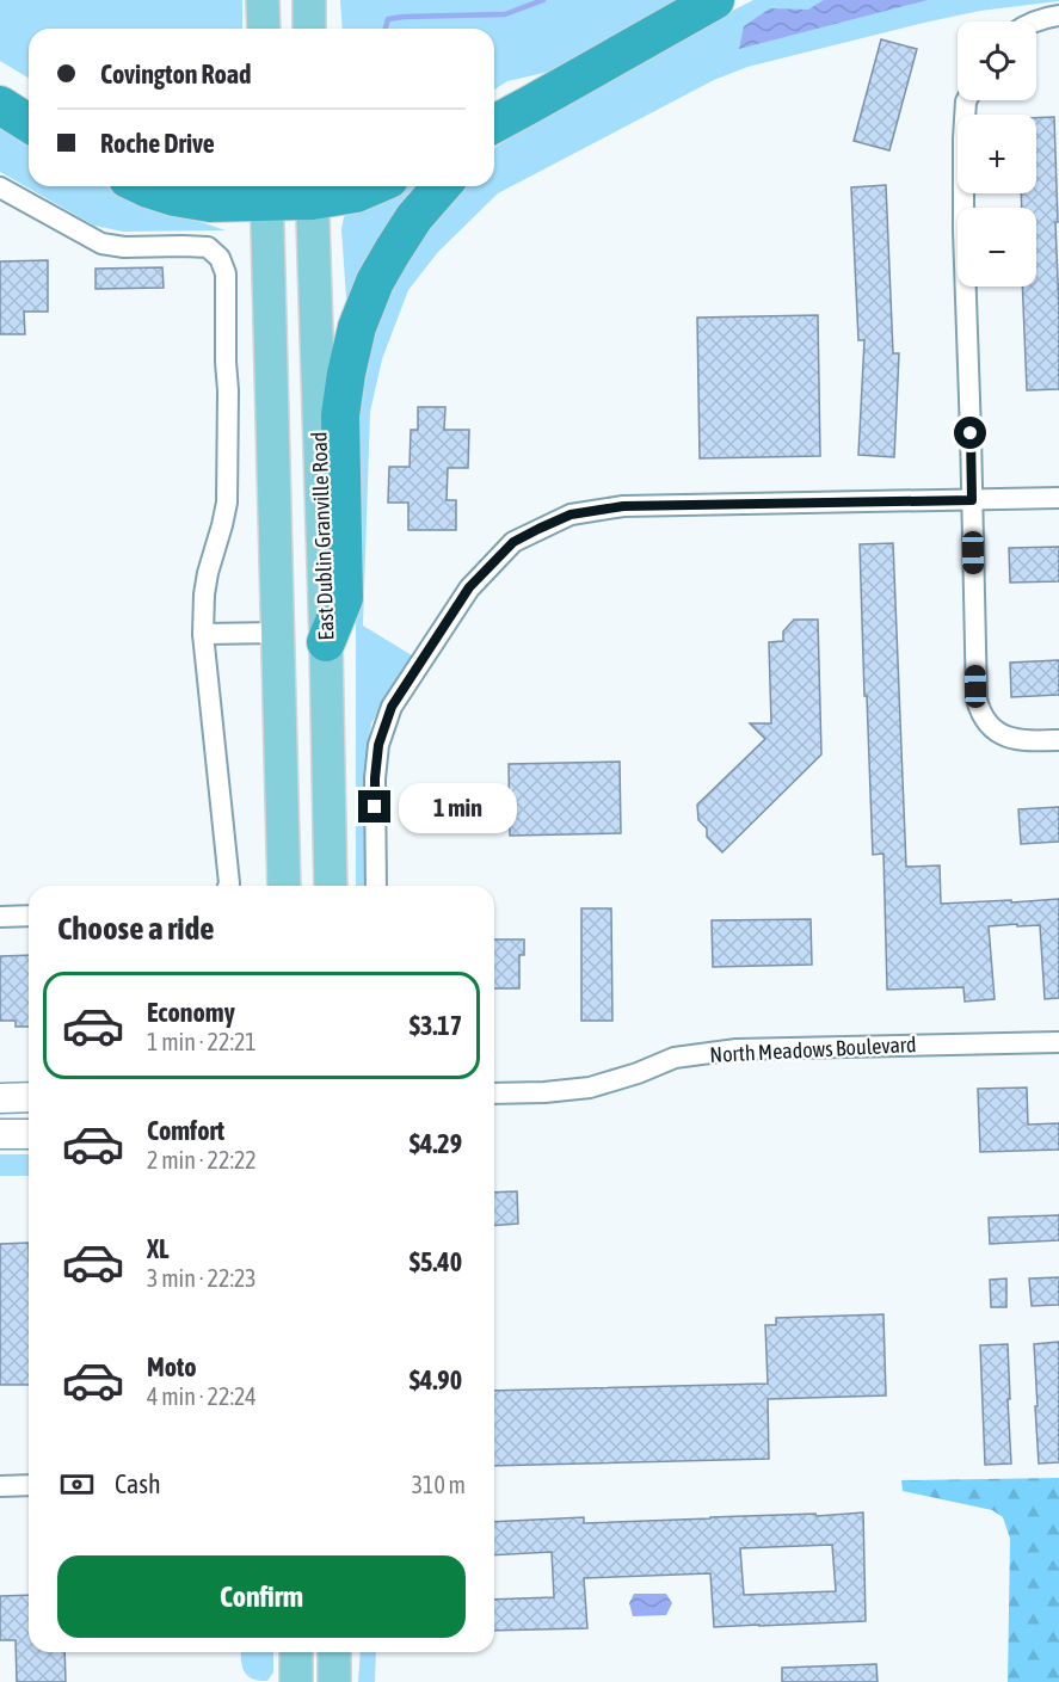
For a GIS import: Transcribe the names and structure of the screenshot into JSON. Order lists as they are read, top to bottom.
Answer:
{
  "streets": {
    "main road": ["East Dublin Granville Road"],
    "street": ["North Meadows Boulevard"]
  },
  "page": {
    "map_buttons": ["+", "−"],
    "banner": ["Covington Road", "Roche Drive"],
    "bubble": "1 min",
    "heading": "Choose a ride",
    "list": [
      {
        "name": "Economy",
        "note": "1 min · 22:21",
        "value": "$3.17"
      },
      {
        "name": "Comfort",
        "note": "2 min · 22:22",
        "value": "$4.29"
      },
      {
        "name": "XL",
        "note": "3 min · 22:23",
        "value": "$5.40"
      },
      {
        "name": "Moto",
        "note": "4 min · 22:24",
        "value": "$4.90"
      }
    ],
    "pay": ["Cash", "310 m"],
    "buttons": "Confirm"
  }
}
